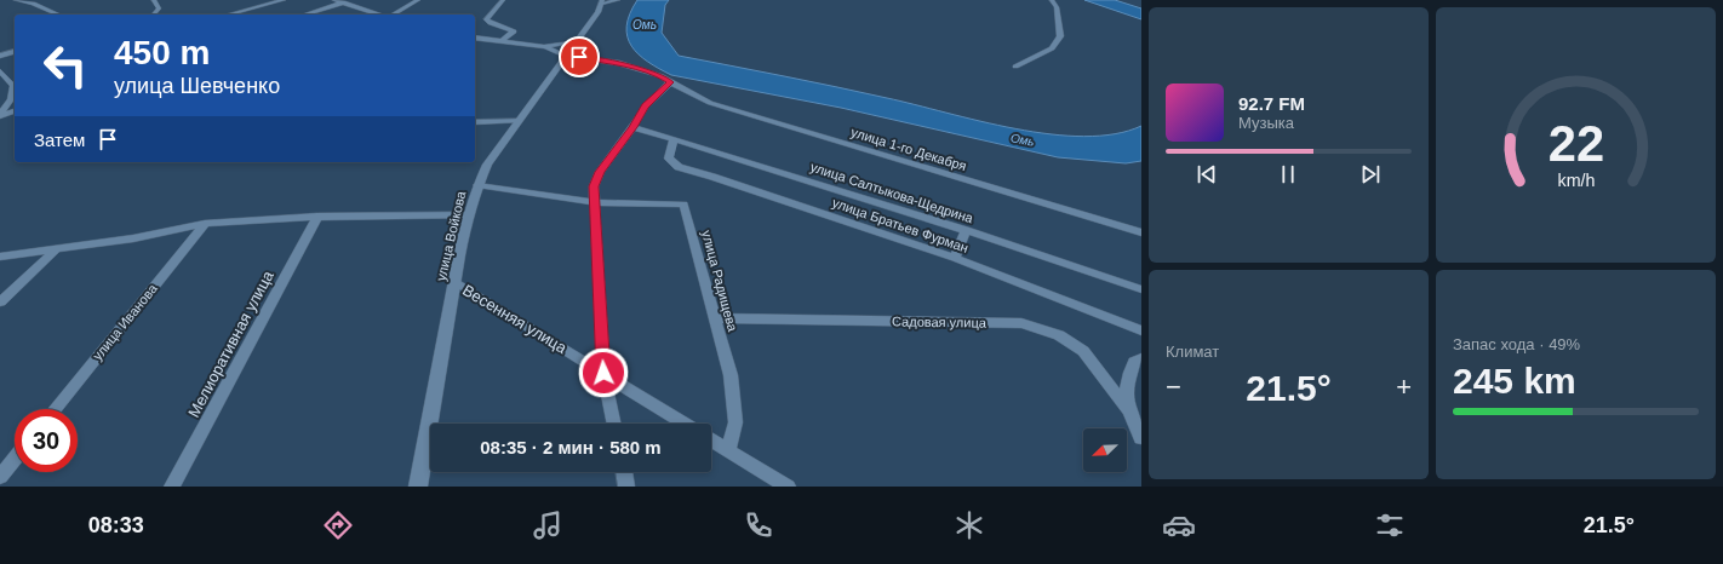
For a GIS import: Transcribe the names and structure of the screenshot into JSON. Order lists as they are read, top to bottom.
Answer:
{
  "streets": {
    "main road": ["улица Войкова"],
    "street": [
      "улица 1-го Декабря",
      "улица Салтыкова-Щедрина",
      "улица Братьев Фурман",
      "улица Радищева",
      "Весенняя улица",
      "улица Иванова",
      "Садовая улица",
      "Мелиоративная улица"
    ]
  },
  "crossings": [
    ["улица 1-го Декабря", "улица Войкова"],
    ["улица Салтыкова-Щедрина", "улица Братьев Фурман"],
    ["улица Войкова", "Весенняя улица"],
    ["улица Радищева", "Садовая улица"]
  ],
  "water": ["Омь"],
  "north": "bottom left",
  "page": {
    "turn": ["450 m", "улица Шевченко"],
    "song": ["92.7 FM", "Музыка"],
    "then": "Затем",
    "tile": [
      "Климат",
      ["Запас хода · 49%", "245 km"]
    ],
    "heat": ["−", "21.5°", "+"],
    "limit": "30",
    "trip": "08:35 · 2 мин · 580 m",
    "tabs": ["08:33", "21.5°"],
    "gauge": ["22", "km/h"]
  }
}
